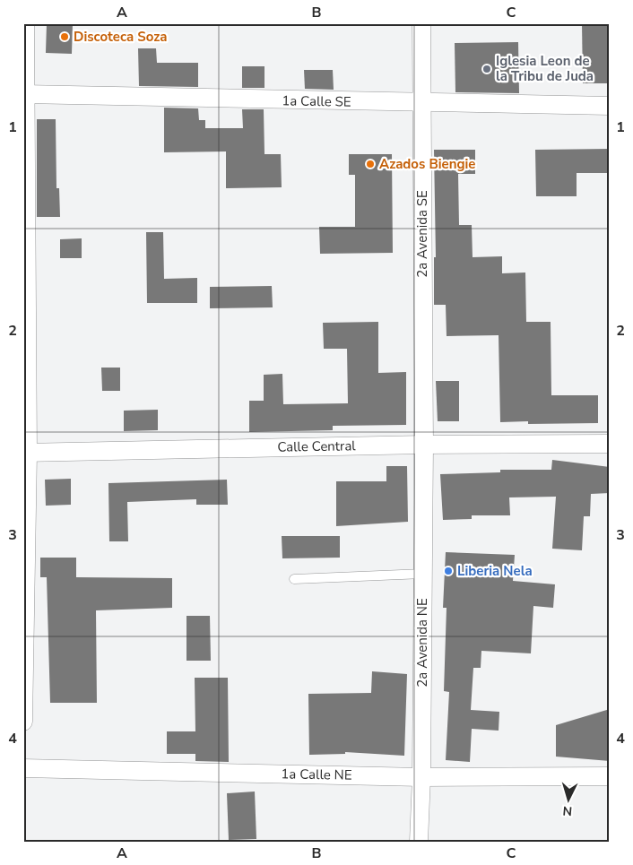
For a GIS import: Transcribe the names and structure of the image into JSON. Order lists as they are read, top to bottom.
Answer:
{
  "streets": {
    "street": [
      "1a Calle SE",
      "2a Avenida SE",
      "Calle Central",
      "2a Avenida NE",
      "1a Calle NE"
    ]
  },
  "crossings": [
    ["1a Calle SE", "2a Avenida SE"],
    ["2a Avenida SE", "Calle Central"],
    ["2a Avenida SE", "2a Avenida NE"],
    ["Calle Central", "2a Avenida NE"],
    ["2a Avenida NE", "1a Calle NE"]
  ],
  "places": [
    "Discoteca Soza",
    "Iglesia Leon de la Tribu de Juda",
    "Azados Biengie",
    "Liberia Nela"
  ],
  "north": "bottom",
  "grid": {
    "columns": ["A", "B", "C"],
    "rows": [
      "1",
      "2",
      "3",
      "4"
    ]
  }
}
